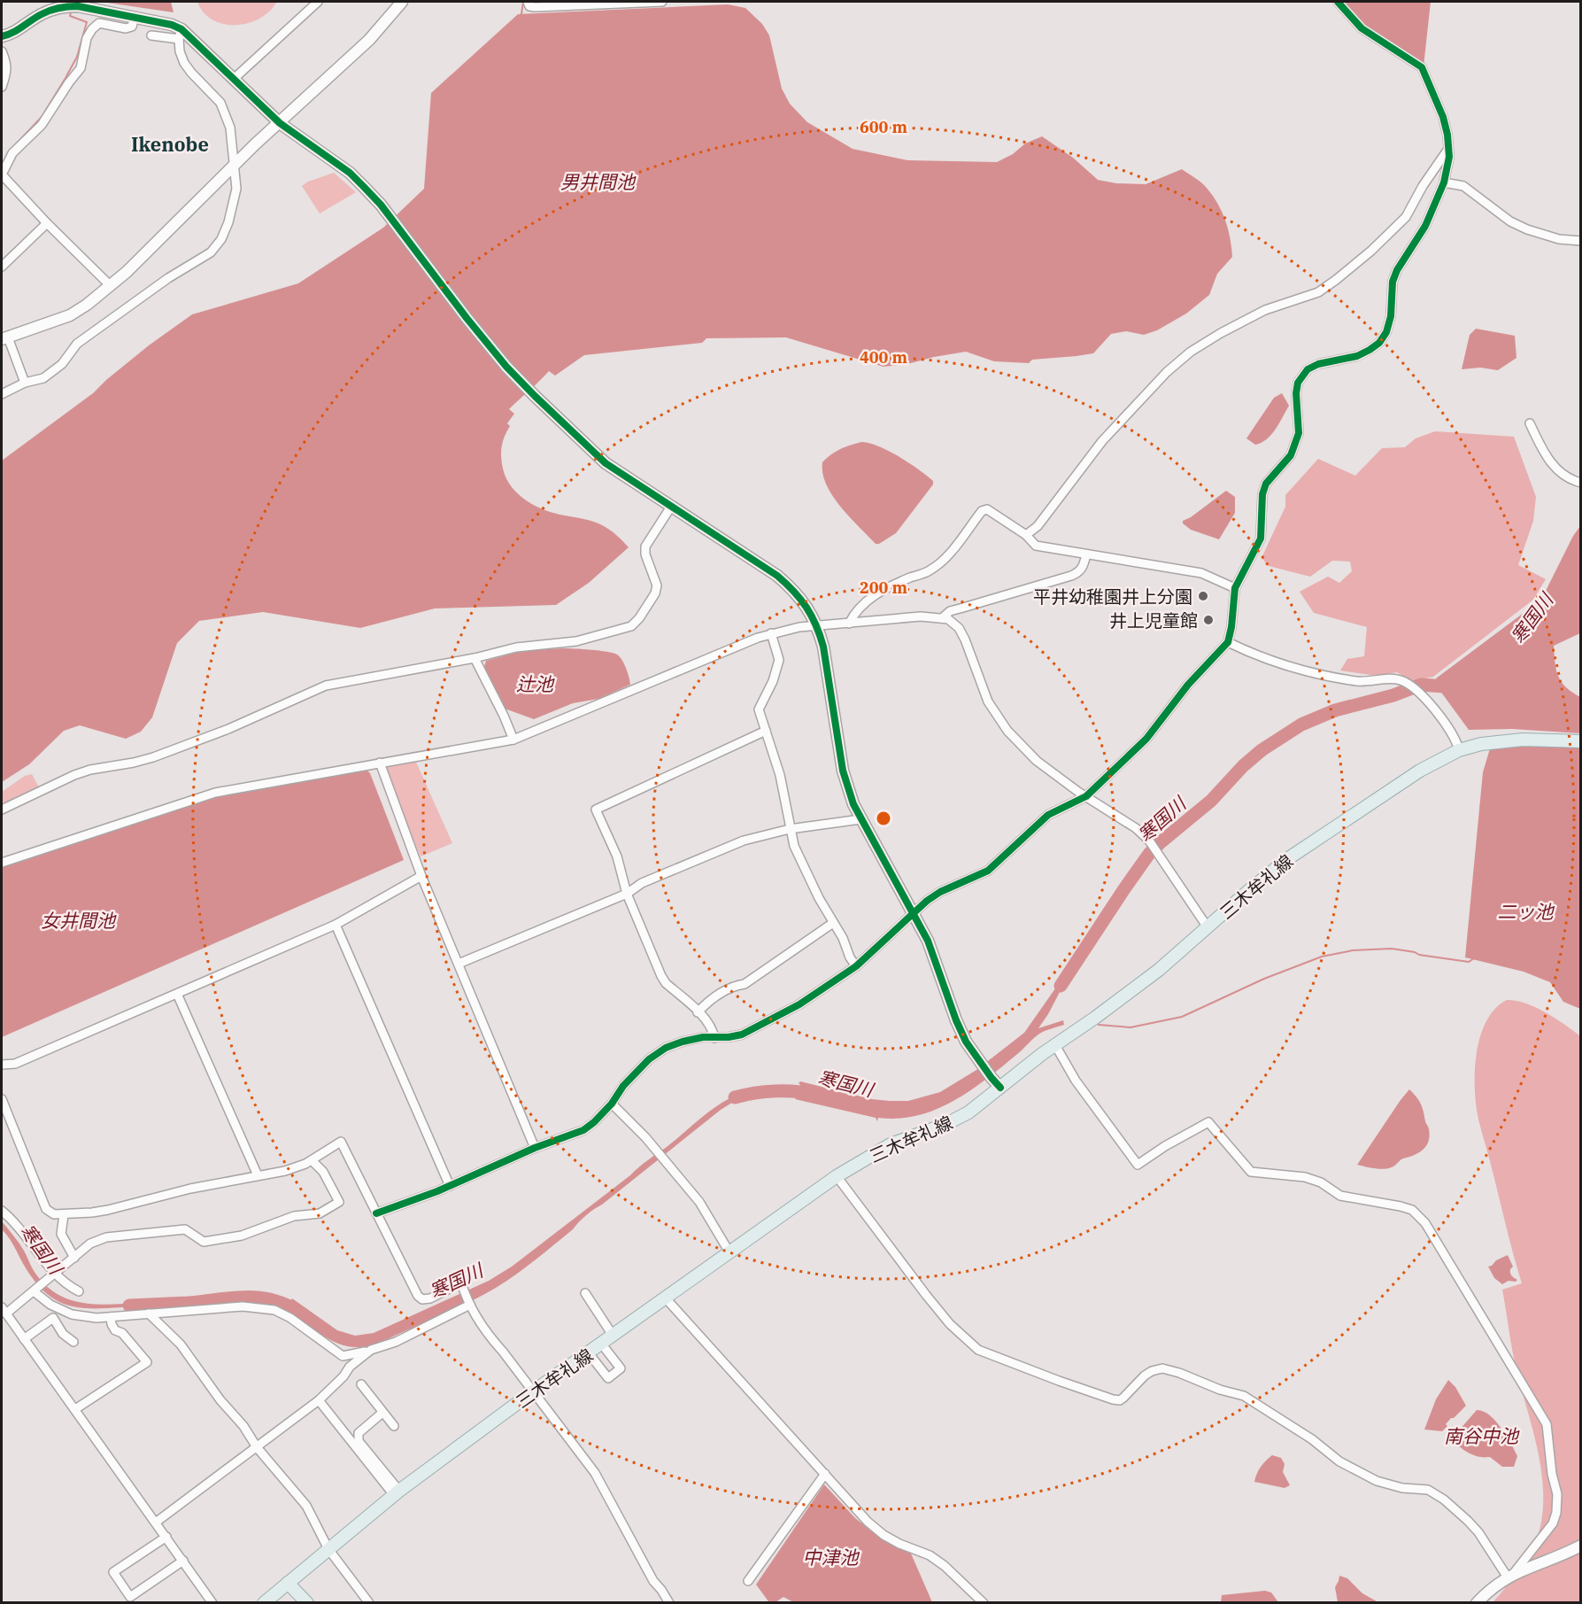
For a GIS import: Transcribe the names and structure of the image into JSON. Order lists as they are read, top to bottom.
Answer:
{
  "streets": {
    "main road": ["三木牟礼線"]
  },
  "districts": ["Ikenobe"],
  "water": [
    "男井間池",
    "寒国川",
    "辻池",
    "二ッ池",
    "女井間池",
    "南谷中池",
    "中津池"
  ],
  "places": ["平井幼稚園井上分園", "井上児童館"],
  "rings": ["600 m", "400 m", "200 m"]
}
